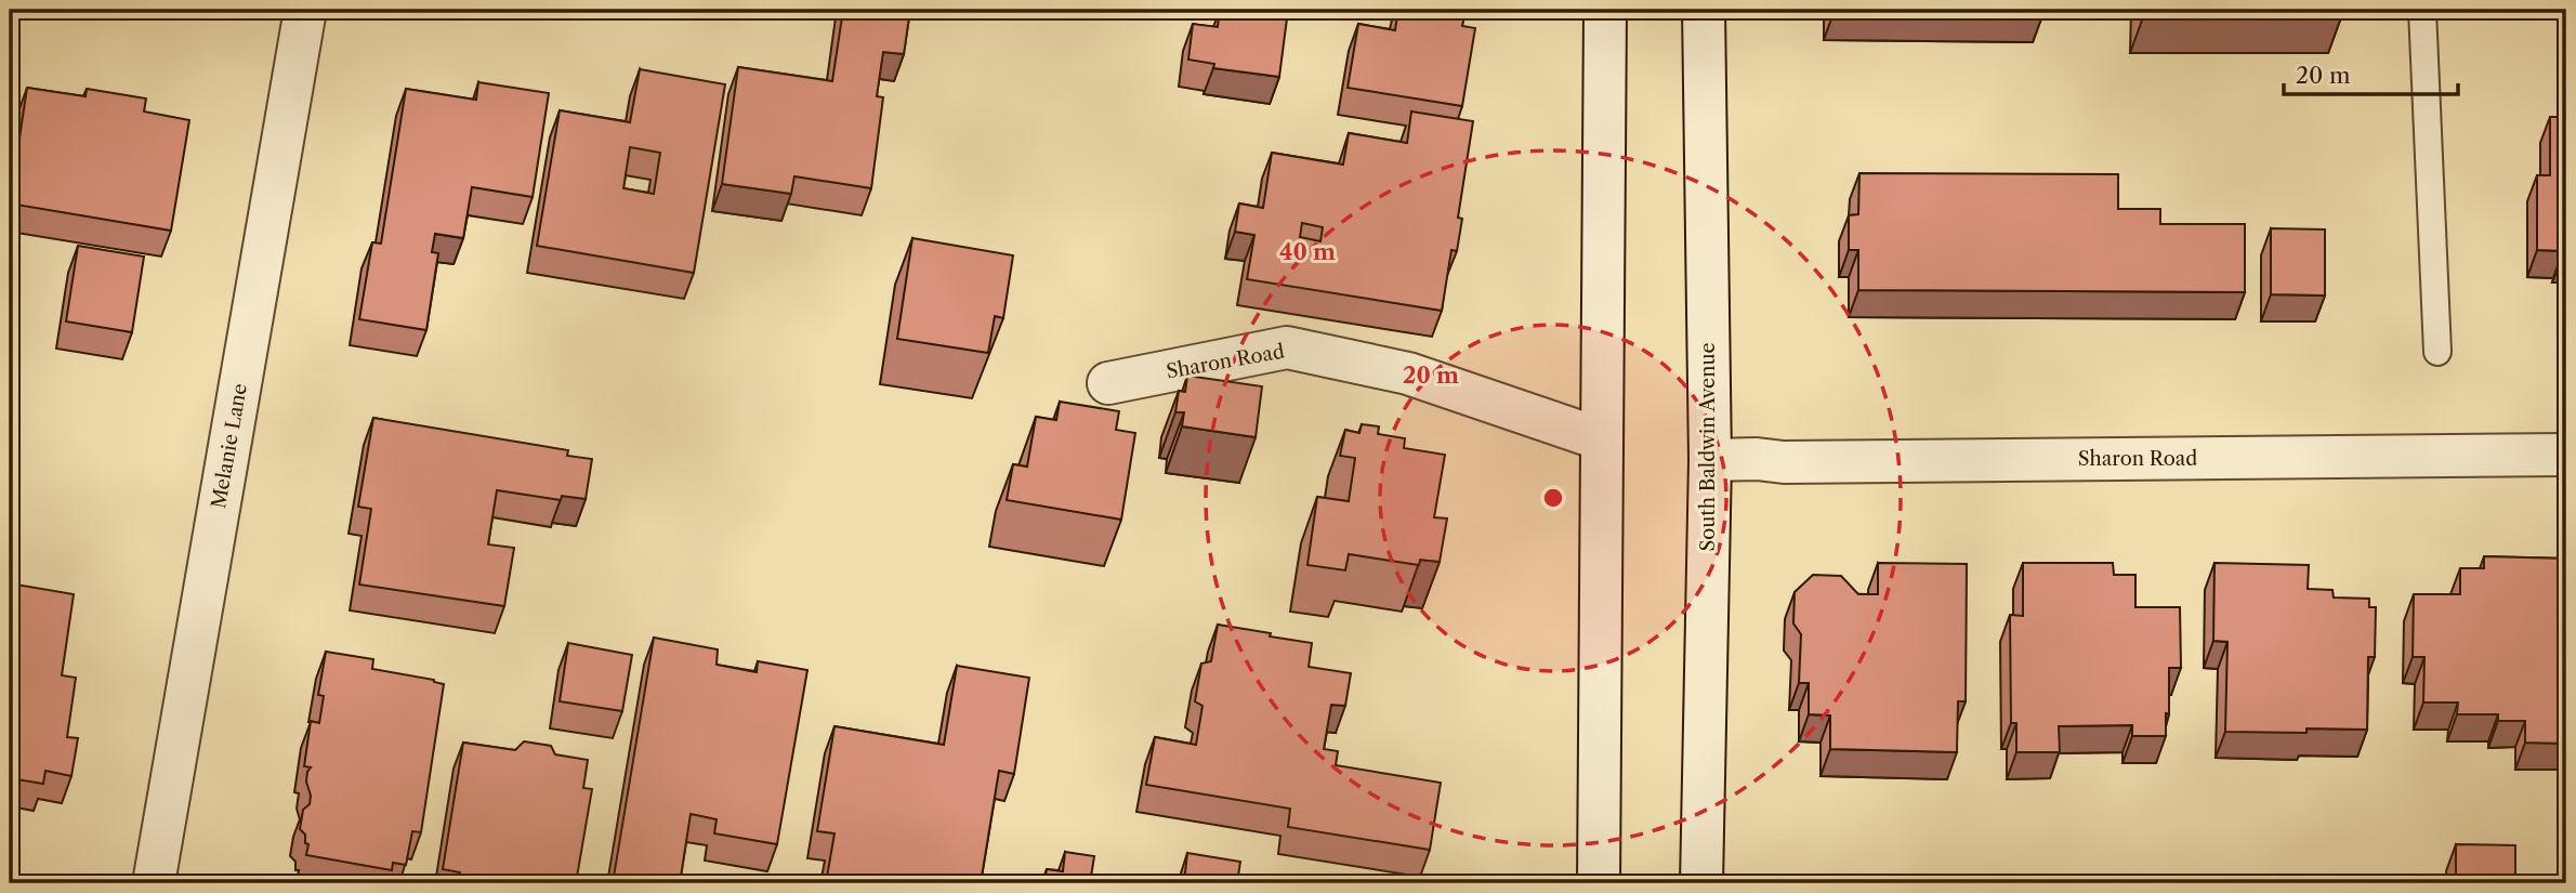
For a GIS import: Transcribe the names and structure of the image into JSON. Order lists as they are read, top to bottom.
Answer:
{
  "streets": {
    "street": ["Sharon Road", "Melanie Lane", "South Baldwin Avenue"]
  },
  "crossings": [
    ["Sharon Road", "South Baldwin Avenue"]
  ],
  "scale_bar": "20 m",
  "rings": ["40 m", "20 m"]
}
